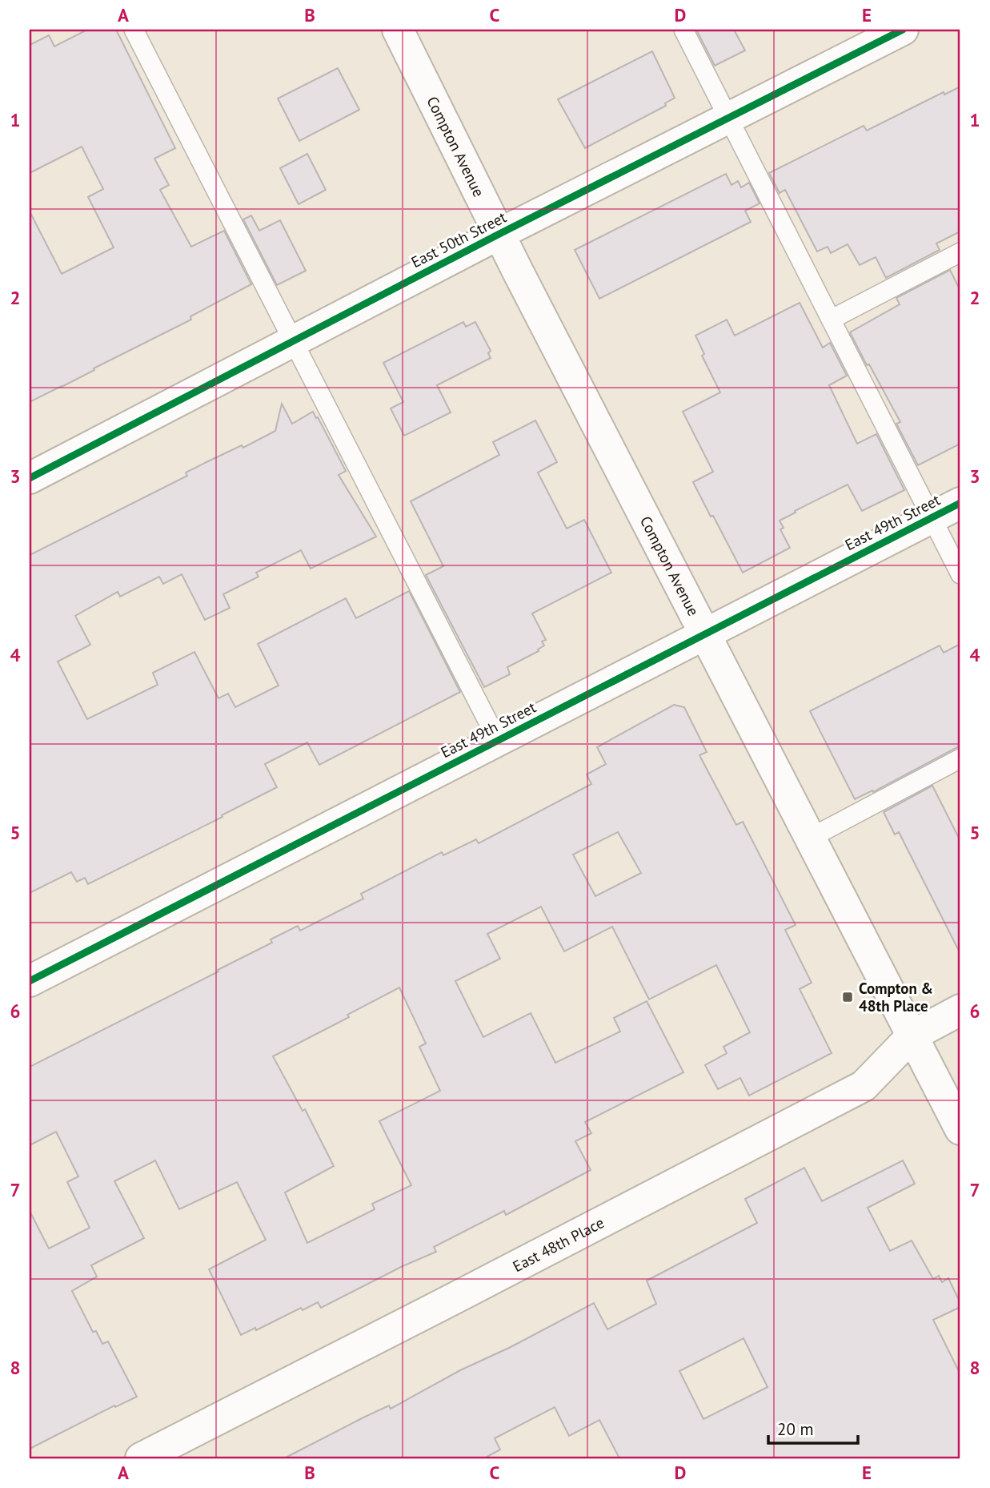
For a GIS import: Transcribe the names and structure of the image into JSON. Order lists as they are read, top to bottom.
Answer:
{
  "streets": {
    "street": [
      "Compton Avenue",
      "East 50th Street",
      "East 49th Street",
      "East 48th Place"
    ]
  },
  "crossings": [
    ["Compton Avenue", "East 50th Street"],
    ["Compton Avenue", "East 49th Street"],
    ["Compton Avenue", "East 48th Place"]
  ],
  "places": {
    "transit": ["Compton & 48th Place"]
  },
  "scale_bar": "20 m",
  "grid": {
    "columns": [
      "A",
      "B",
      "C",
      "D",
      "E"
    ],
    "rows": [
      "1",
      "2",
      "3",
      "4",
      "5",
      "6",
      "7",
      "8"
    ]
  }
}
